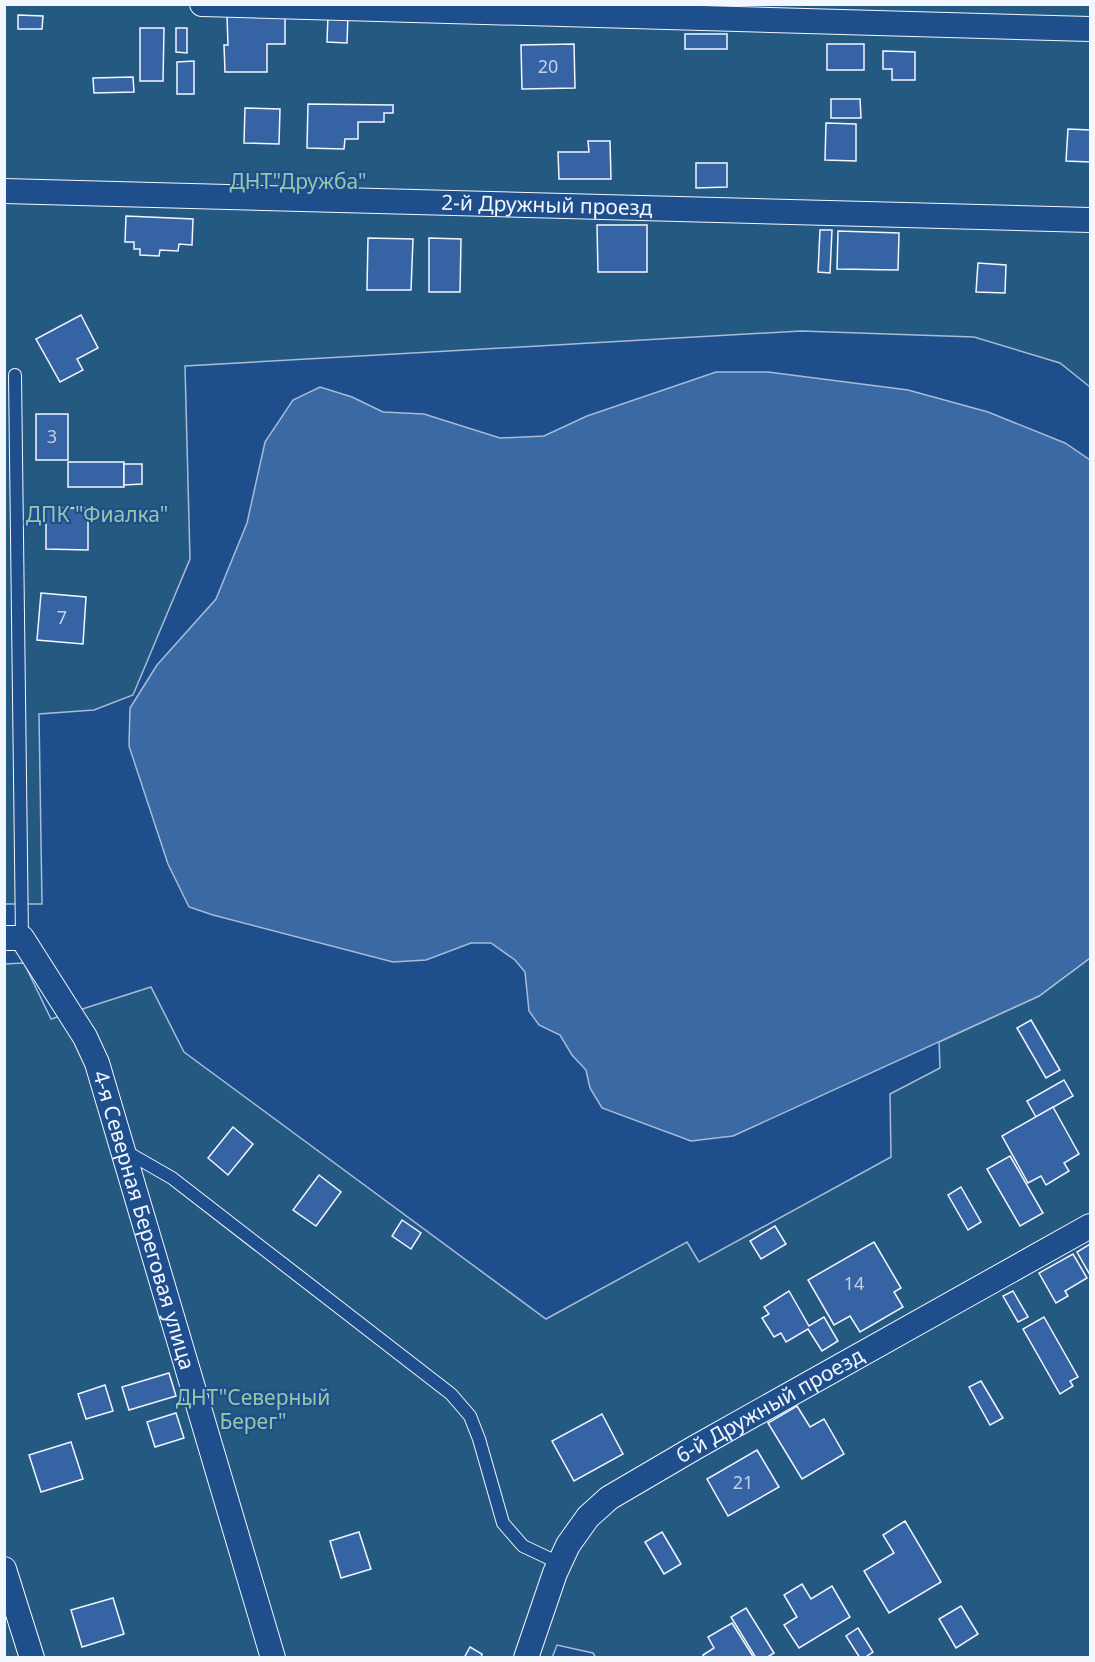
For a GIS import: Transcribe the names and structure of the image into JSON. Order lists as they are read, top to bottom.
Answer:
{
  "streets": {
    "street": ["2-й Дружный проезд", "4-я Северная Береговая улица", "6-й Дружный проезд"]
  },
  "parks": ["ДНТ\"Дружба\"", "ДПК \"Фиалка\"", "ДНТ\"Северный Берег\""],
  "house_numbers": [
    "20",
    "3",
    "7",
    "14",
    "21"
  ]
}
